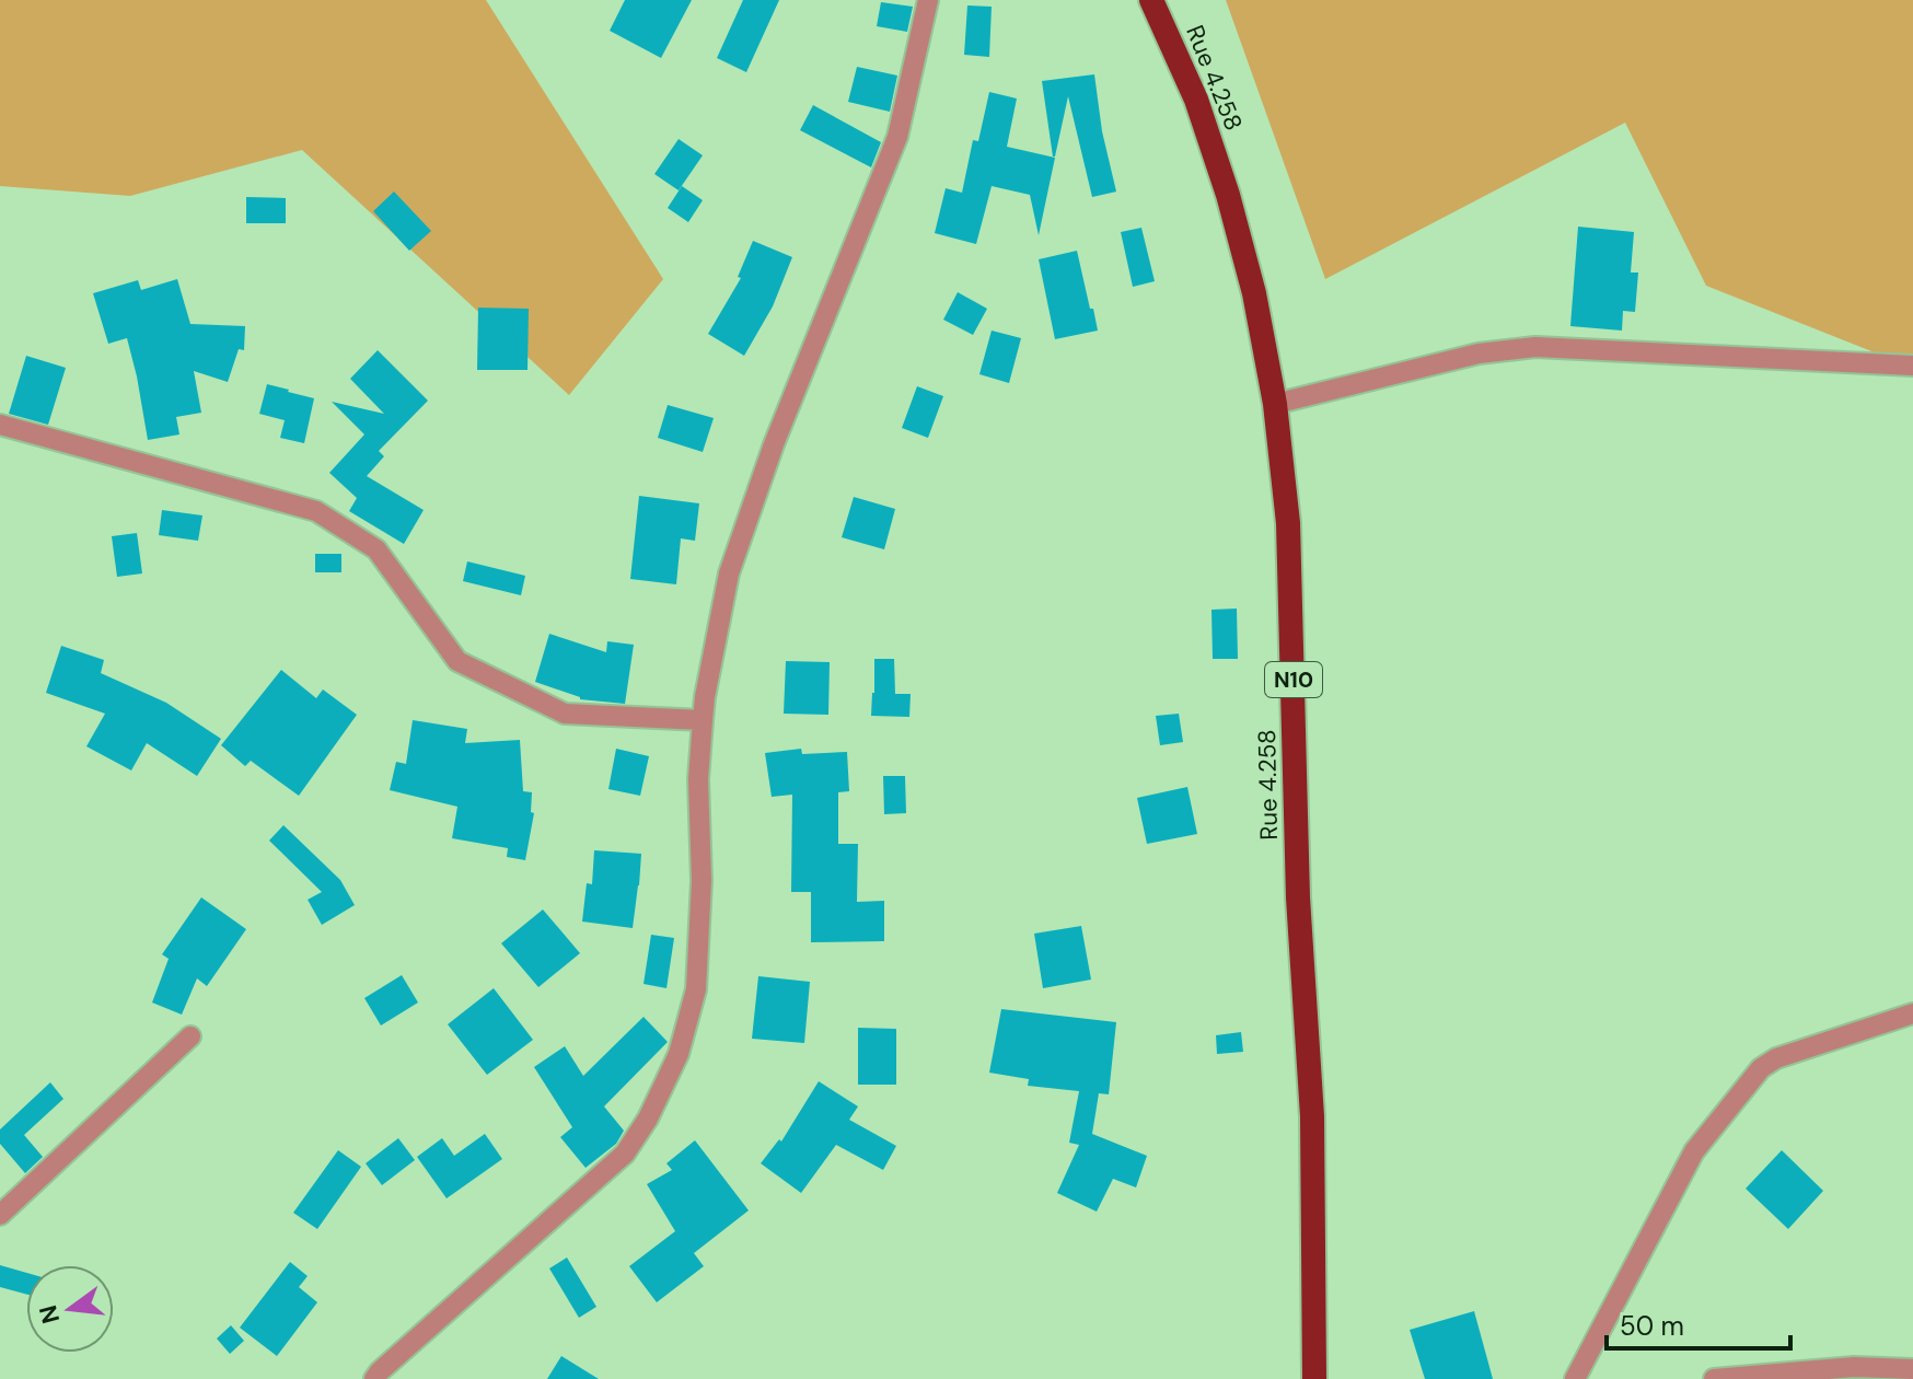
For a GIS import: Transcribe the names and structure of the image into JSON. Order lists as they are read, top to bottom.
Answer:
{
  "streets": {
    "highway": ["Rue 4.258", "N10"]
  },
  "scale_bar": "50 m",
  "north": "left"
}
